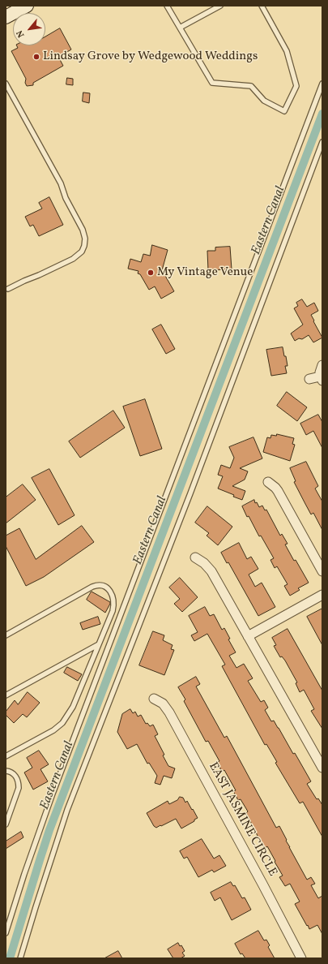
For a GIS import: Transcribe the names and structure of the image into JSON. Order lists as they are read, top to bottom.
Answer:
{
  "streets": {
    "street": ["EAST JASMINE CIRCLE"]
  },
  "water": ["Eastern Canal"],
  "places": ["Lindsay Grove by Wedgewood Weddings", "My Vintage Venue"],
  "north": "bottom left"
}
